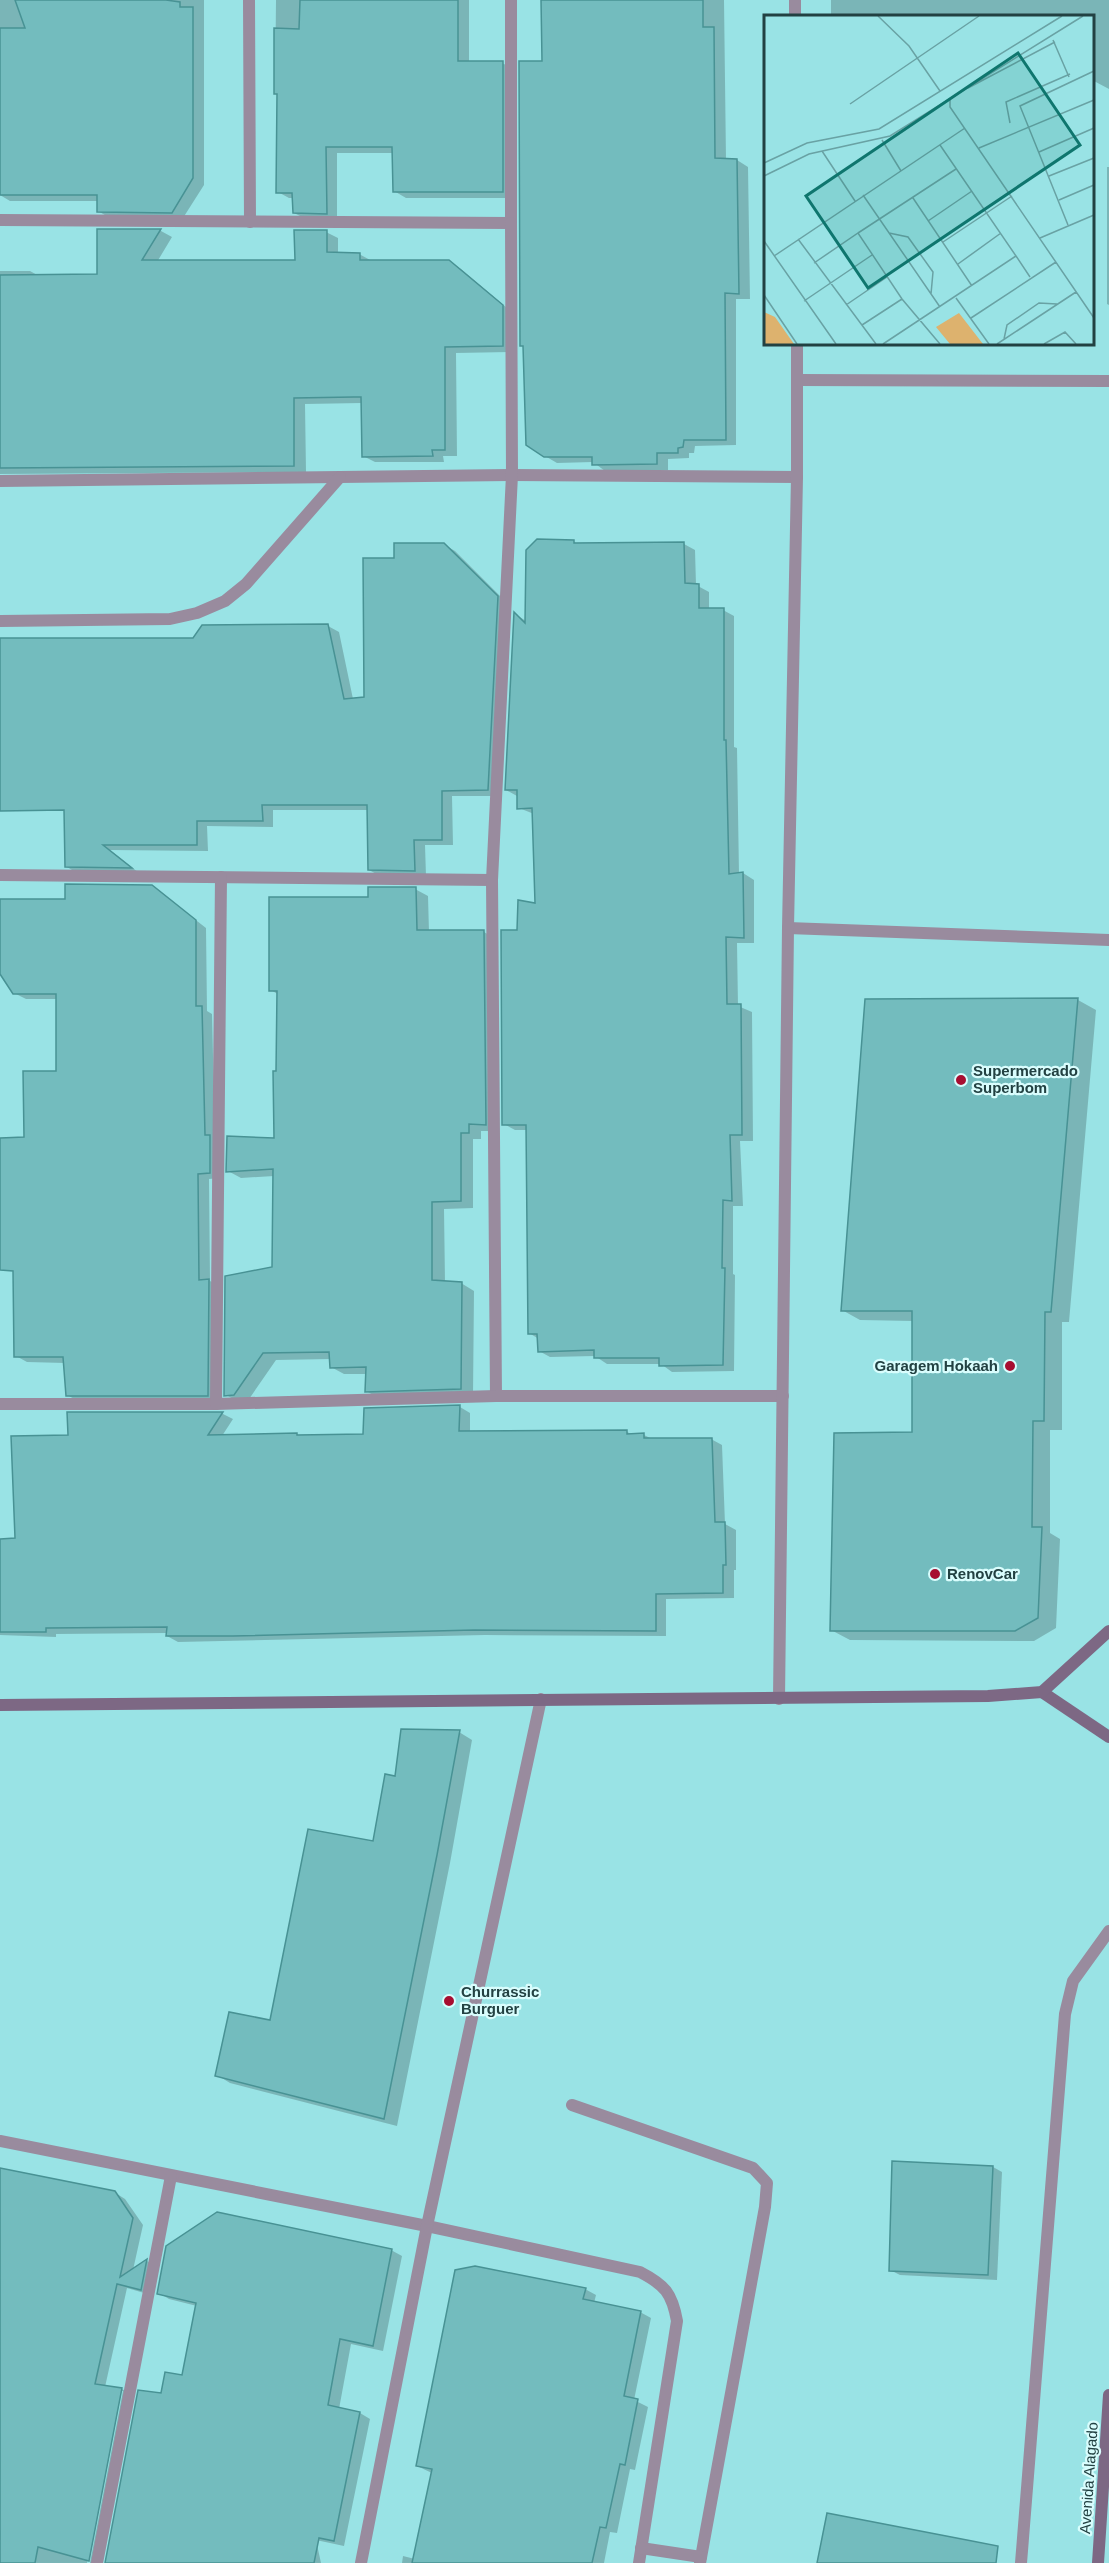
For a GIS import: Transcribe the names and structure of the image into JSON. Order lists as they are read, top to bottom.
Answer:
{
  "streets": {
    "street": ["Avenida Alagado"]
  },
  "places": [
    "Supermercado Superbom",
    "Garagem Hokaah",
    "RenovCar",
    "Churrassic Burguer"
  ]
}
